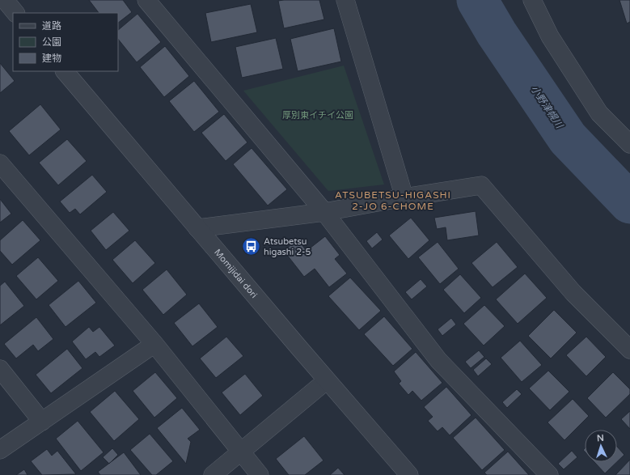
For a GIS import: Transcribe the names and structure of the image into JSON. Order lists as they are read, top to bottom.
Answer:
{
  "streets": {
    "street": ["Momijidai dori"]
  },
  "districts": ["ATSUBETSU-HIGASHI 2-JO 6-CHOME"],
  "water": ["小野津幌川"],
  "parks": ["厚別東イチイ公園"],
  "places": {
    "bus stop": ["Atsubetsu higashi 2-5"]
  },
  "legend": ["道路", "公園", "建物"],
  "north": "top"
}
